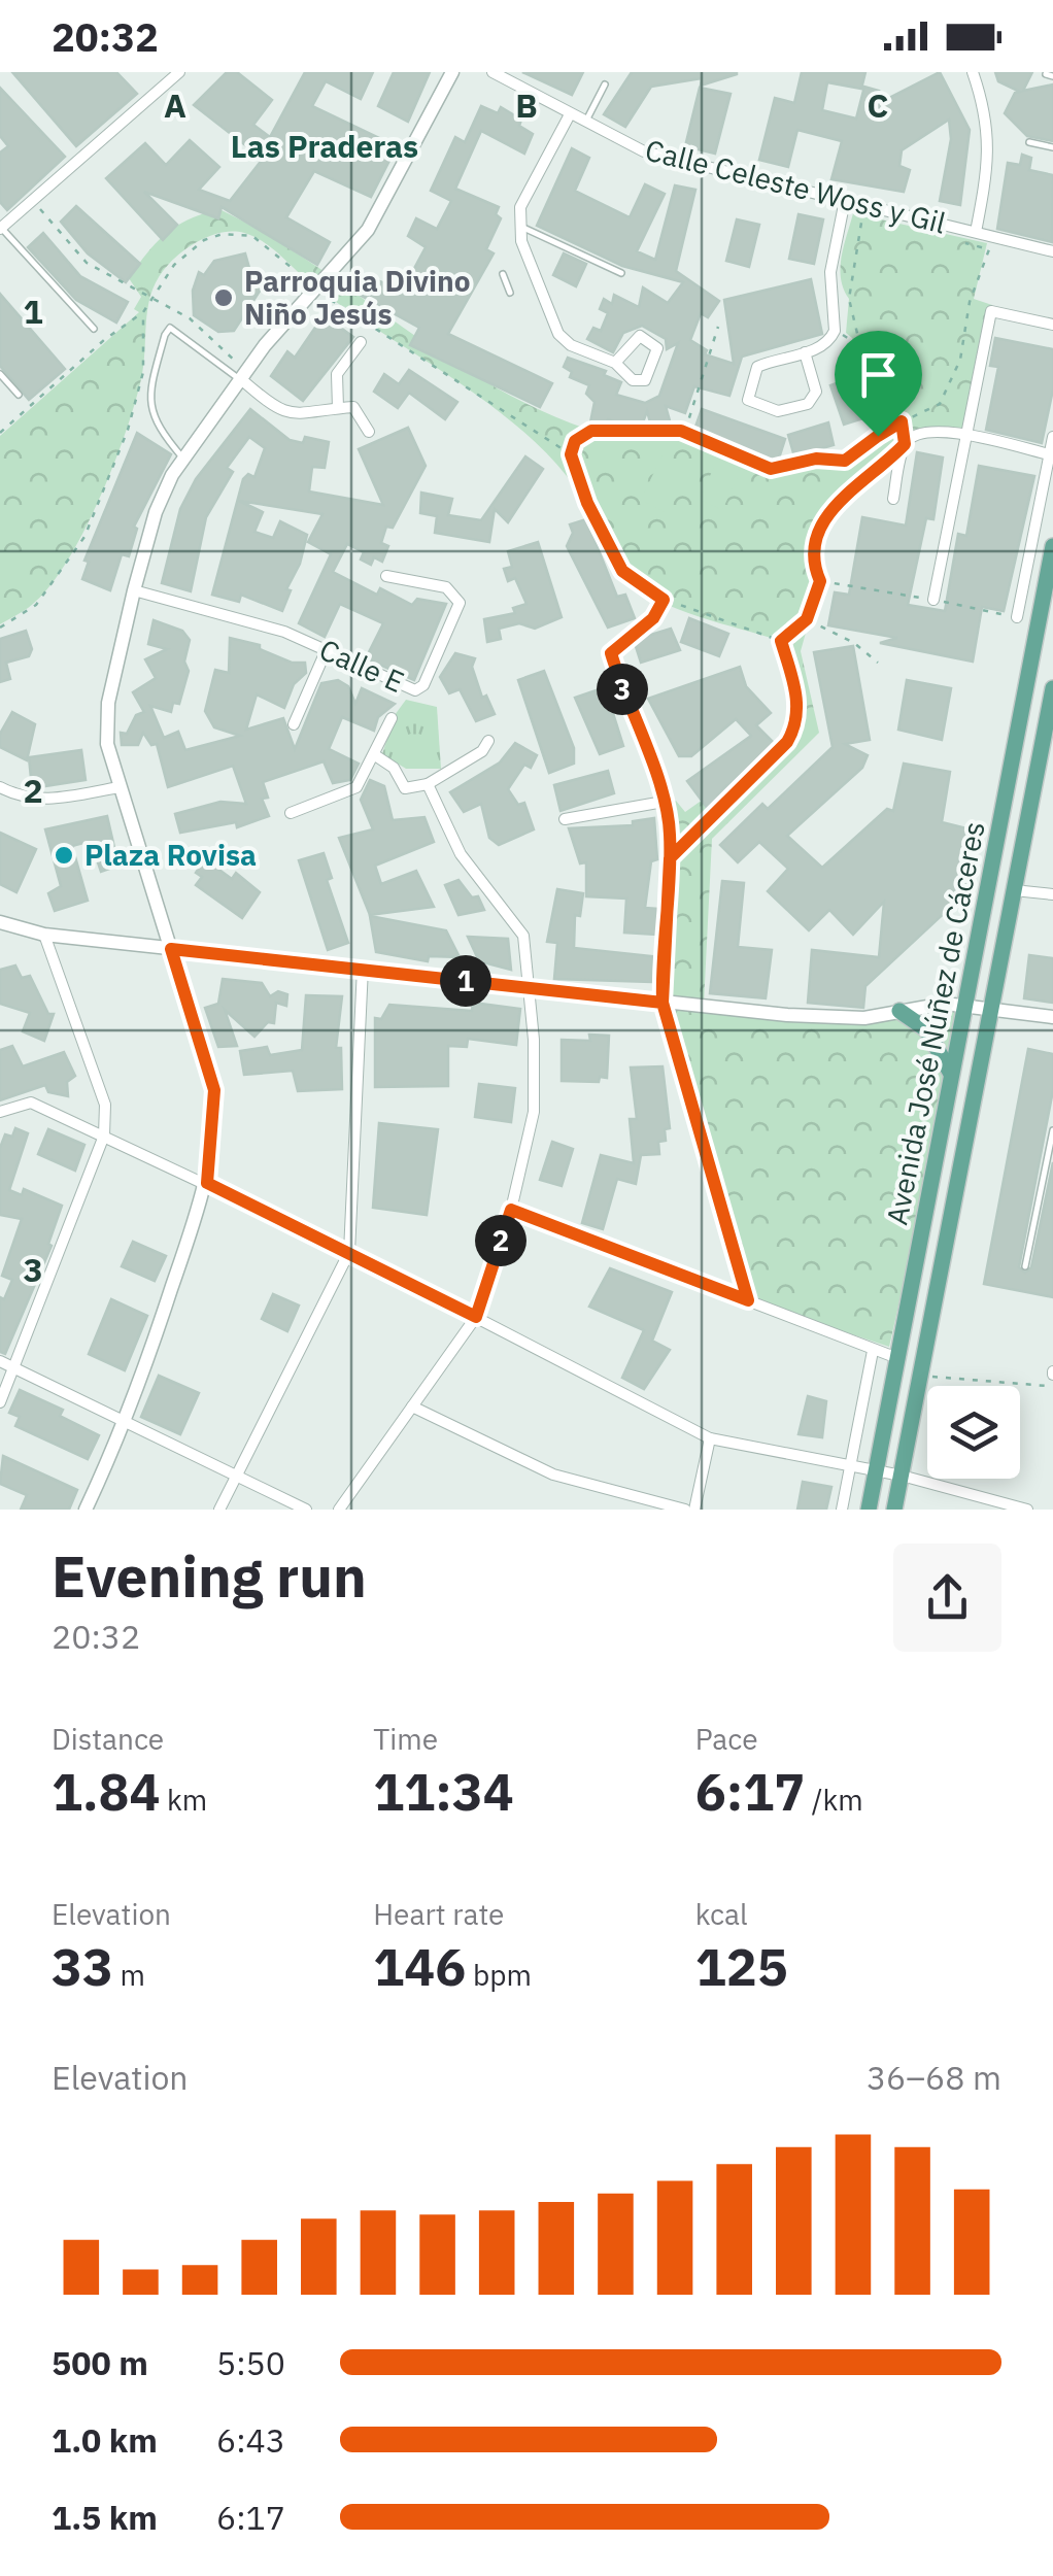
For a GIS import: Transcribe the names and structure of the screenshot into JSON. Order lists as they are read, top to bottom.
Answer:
{
  "streets": {
    "main road": ["Avenida José Núñez de Cáceres"],
    "street": ["Calle Celeste Woss y Gil", "Calle E"]
  },
  "districts": ["Las Praderas"],
  "places": ["Parroquia Divino Niño Jesús", "Plaza Rovisa"],
  "page": {
    "status": "20:32",
    "pins": ["3", "1", "2"],
    "heading": ["Evening run", "20:32"],
    "stats": [
      ["Distance", "1.84 km"],
      ["Time", "11:34"],
      ["Pace", "6:17 /km"],
      ["Elevation", "33 m"],
      ["Heart rate", "146 bpm"],
      ["kcal", "125"]
    ],
    "chart": ["Elevation", "36–68 m"],
    "list": [
      {
        "name": "500 m",
        "note": "5:50"
      },
      {
        "name": "1.0 km",
        "note": "6:43"
      },
      {
        "name": "1.5 km",
        "note": "6:17"
      }
    ]
  },
  "grid": {
    "columns": ["A", "B", "C"],
    "rows": ["1", "2", "3"]
  }
}
